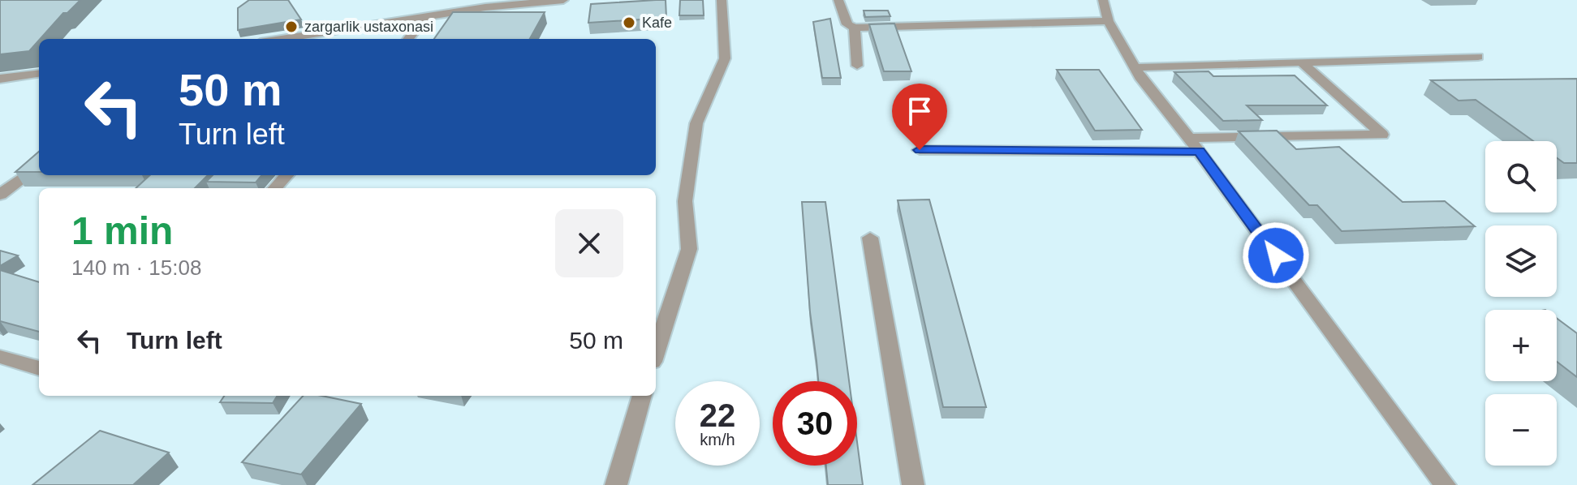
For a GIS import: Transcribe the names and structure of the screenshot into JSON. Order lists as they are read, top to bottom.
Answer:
{
  "places": ["Kafe", "zargarlik ustaxonasi"],
  "page": {
    "turn": ["50 m", "Turn left"],
    "map_buttons": ["+", "−"],
    "heading": ["1 min", "140 m · 15:08"],
    "list": [
      {
        "name": "Turn left",
        "value": "50 m"
      }
    ],
    "speed": "22 km/h",
    "limit": "30"
  }
}
